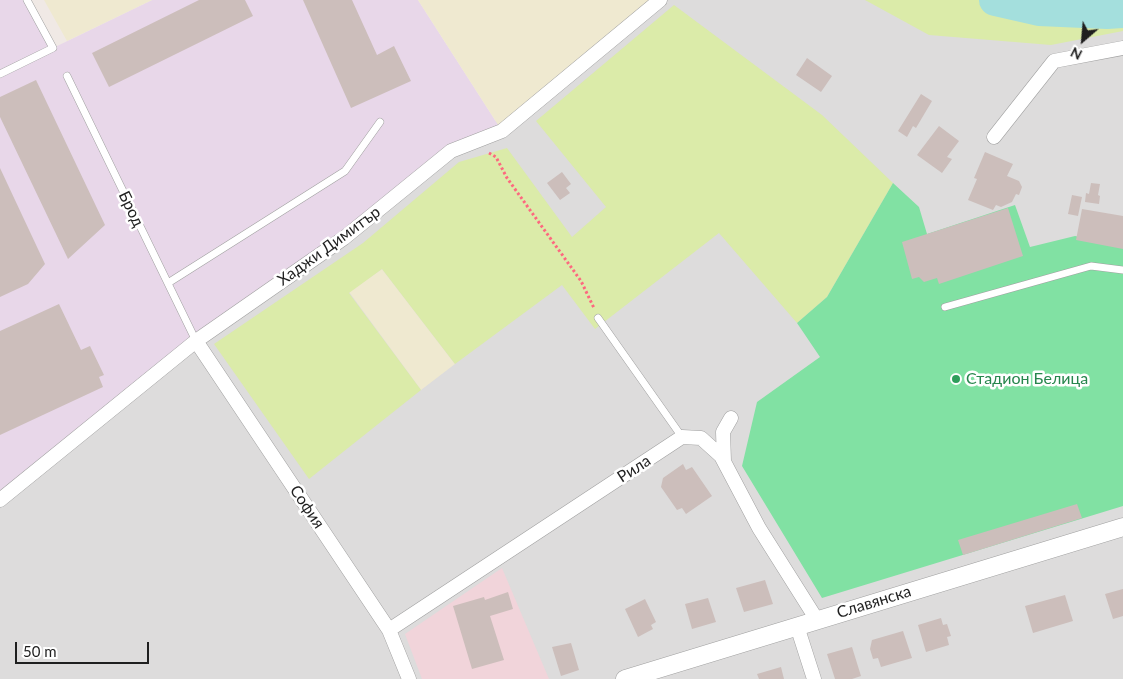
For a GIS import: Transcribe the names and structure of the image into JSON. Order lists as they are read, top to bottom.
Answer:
{
  "streets": {
    "street": [
      "Хаджи Димитър",
      "Рила",
      "София",
      "Славянска"
    ],
    "lane": ["Брод"]
  },
  "crossings": [
    ["Брод", "Хаджи Димитър"],
    ["Брод", "София"],
    ["Хаджи Димитър", "София"],
    ["Рила", "София"]
  ],
  "places": ["Стадион Белица"],
  "scale_bar": "50 m",
  "north": "bottom left"
}
